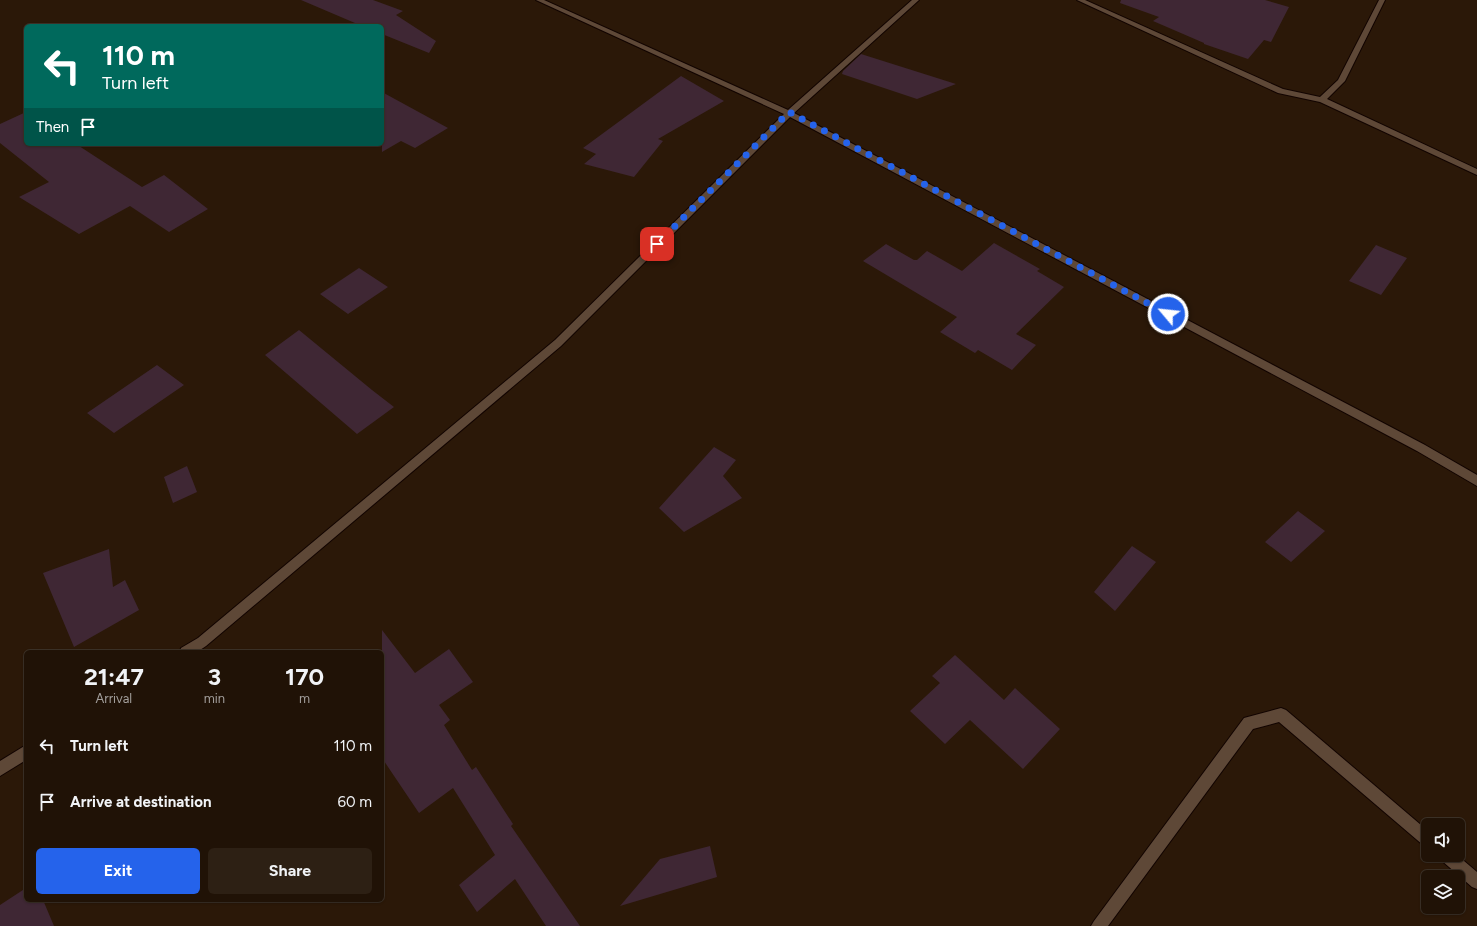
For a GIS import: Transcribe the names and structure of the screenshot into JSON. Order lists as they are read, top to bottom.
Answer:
{
  "page": {
    "turn": ["110 m", "Turn left"],
    "then": "Then",
    "eta": [
      "21:47",
      "Arrival",
      "3",
      "min",
      "170",
      "m"
    ],
    "list": [
      {
        "name": "Turn left",
        "value": "110 m"
      },
      {
        "name": "Arrive at destination",
        "value": "60 m"
      }
    ],
    "buttons": ["Exit", "Share"]
  }
}
